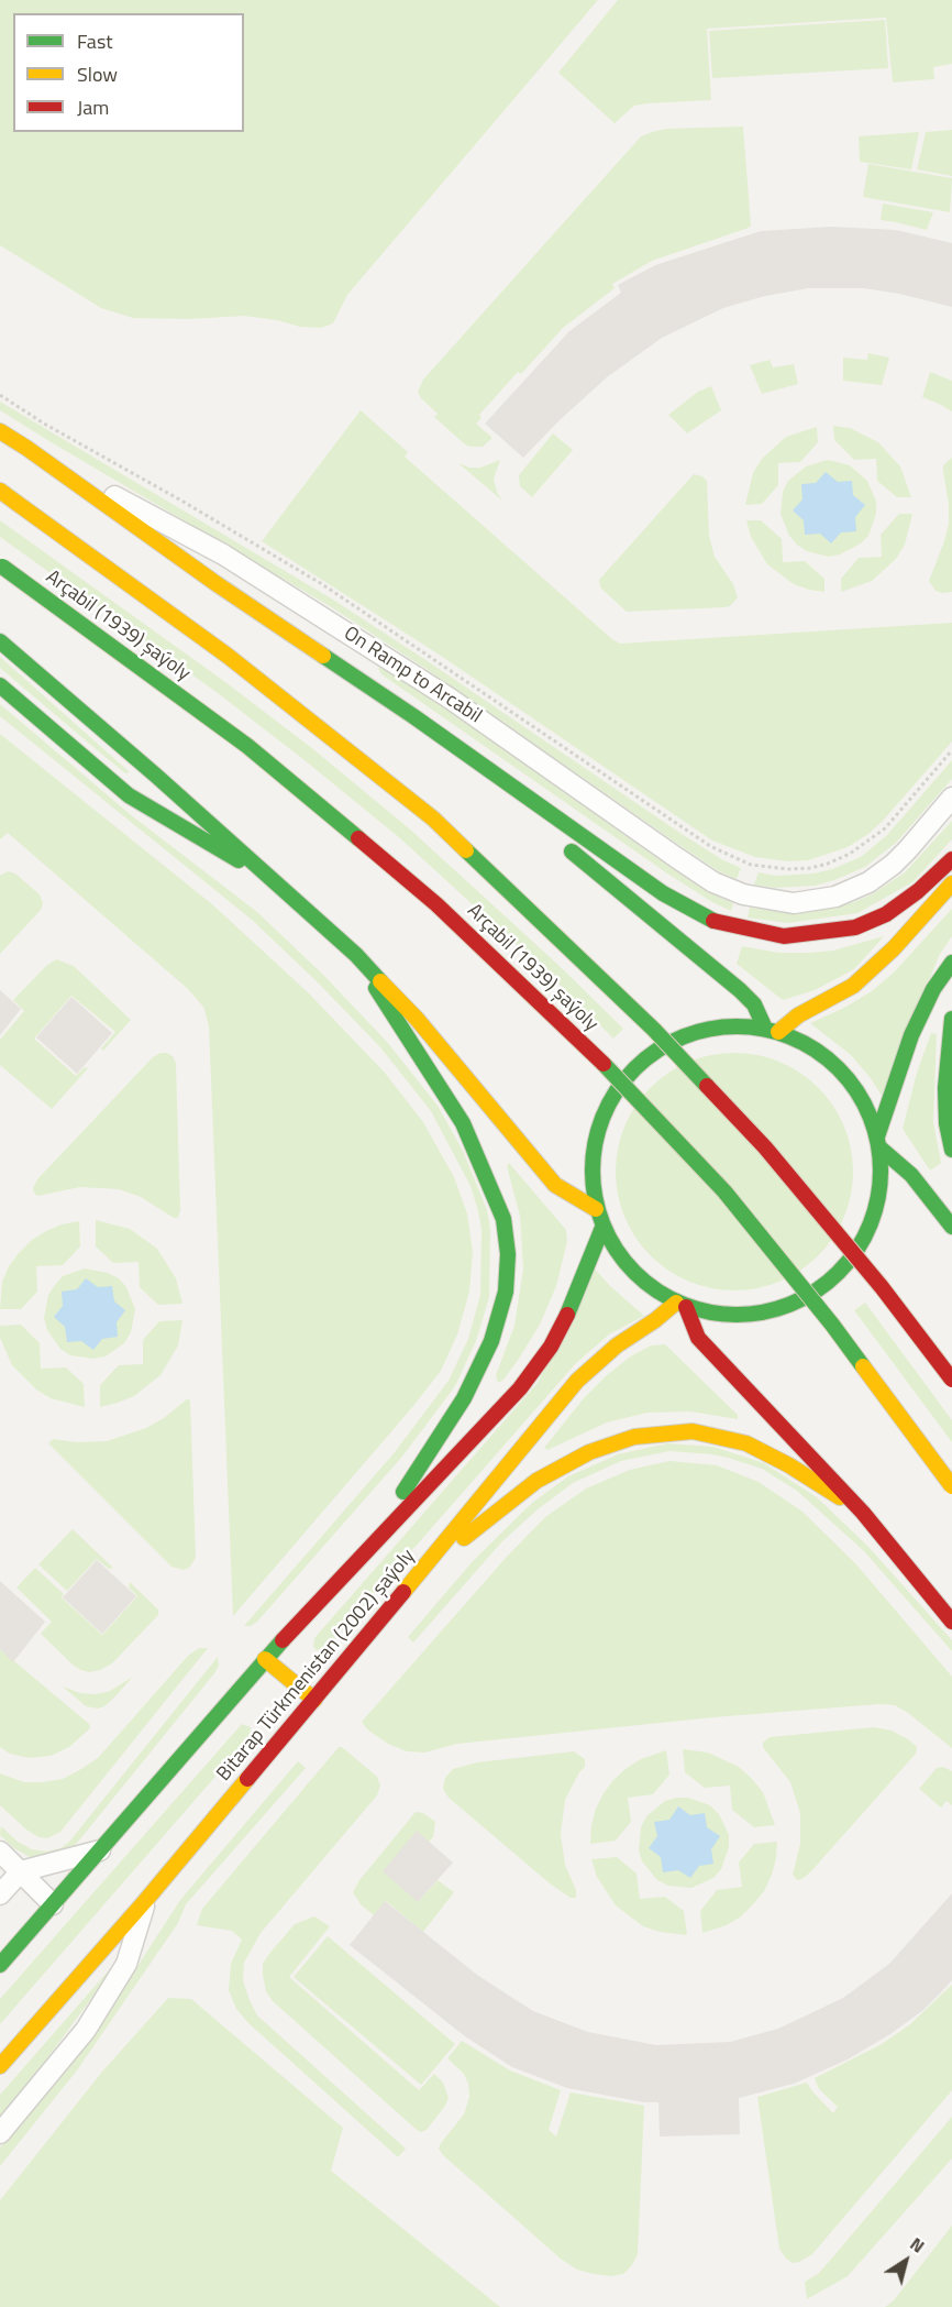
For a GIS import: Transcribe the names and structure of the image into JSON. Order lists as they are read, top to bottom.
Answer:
{
  "streets": {
    "main road": ["Arçabil (1939) şaýoly", "Bitarap Türkmenistan (2002) şaýoly"],
    "street": ["On Ramp to Arcabil"]
  },
  "legend": ["Fast", "Slow", "Jam"],
  "north": "top right"
}
